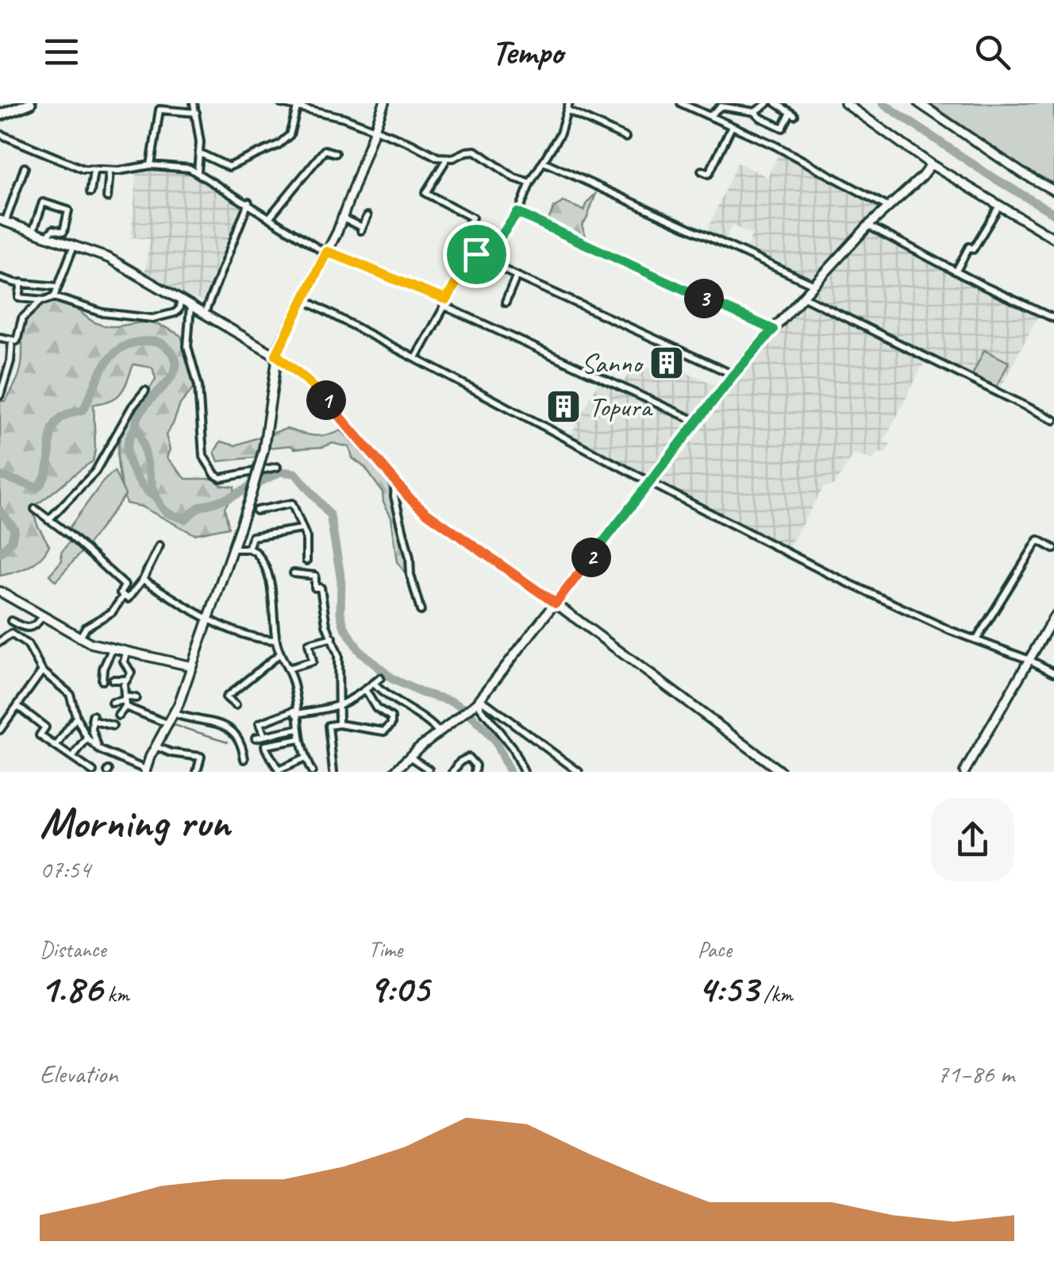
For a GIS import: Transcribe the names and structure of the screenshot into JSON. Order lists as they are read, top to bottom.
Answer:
{
  "places": {
    "building": ["Sanno", "Topura"]
  },
  "page": {
    "header": "Tempo",
    "pins": ["3", "1", "2"],
    "heading": ["Morning run", "07:54"],
    "stats": [
      ["Distance", "1.86 km"],
      ["Time", "9:05"],
      ["Pace", "4:53 /km"]
    ],
    "chart": ["Elevation", "71–86 m"]
  }
}
